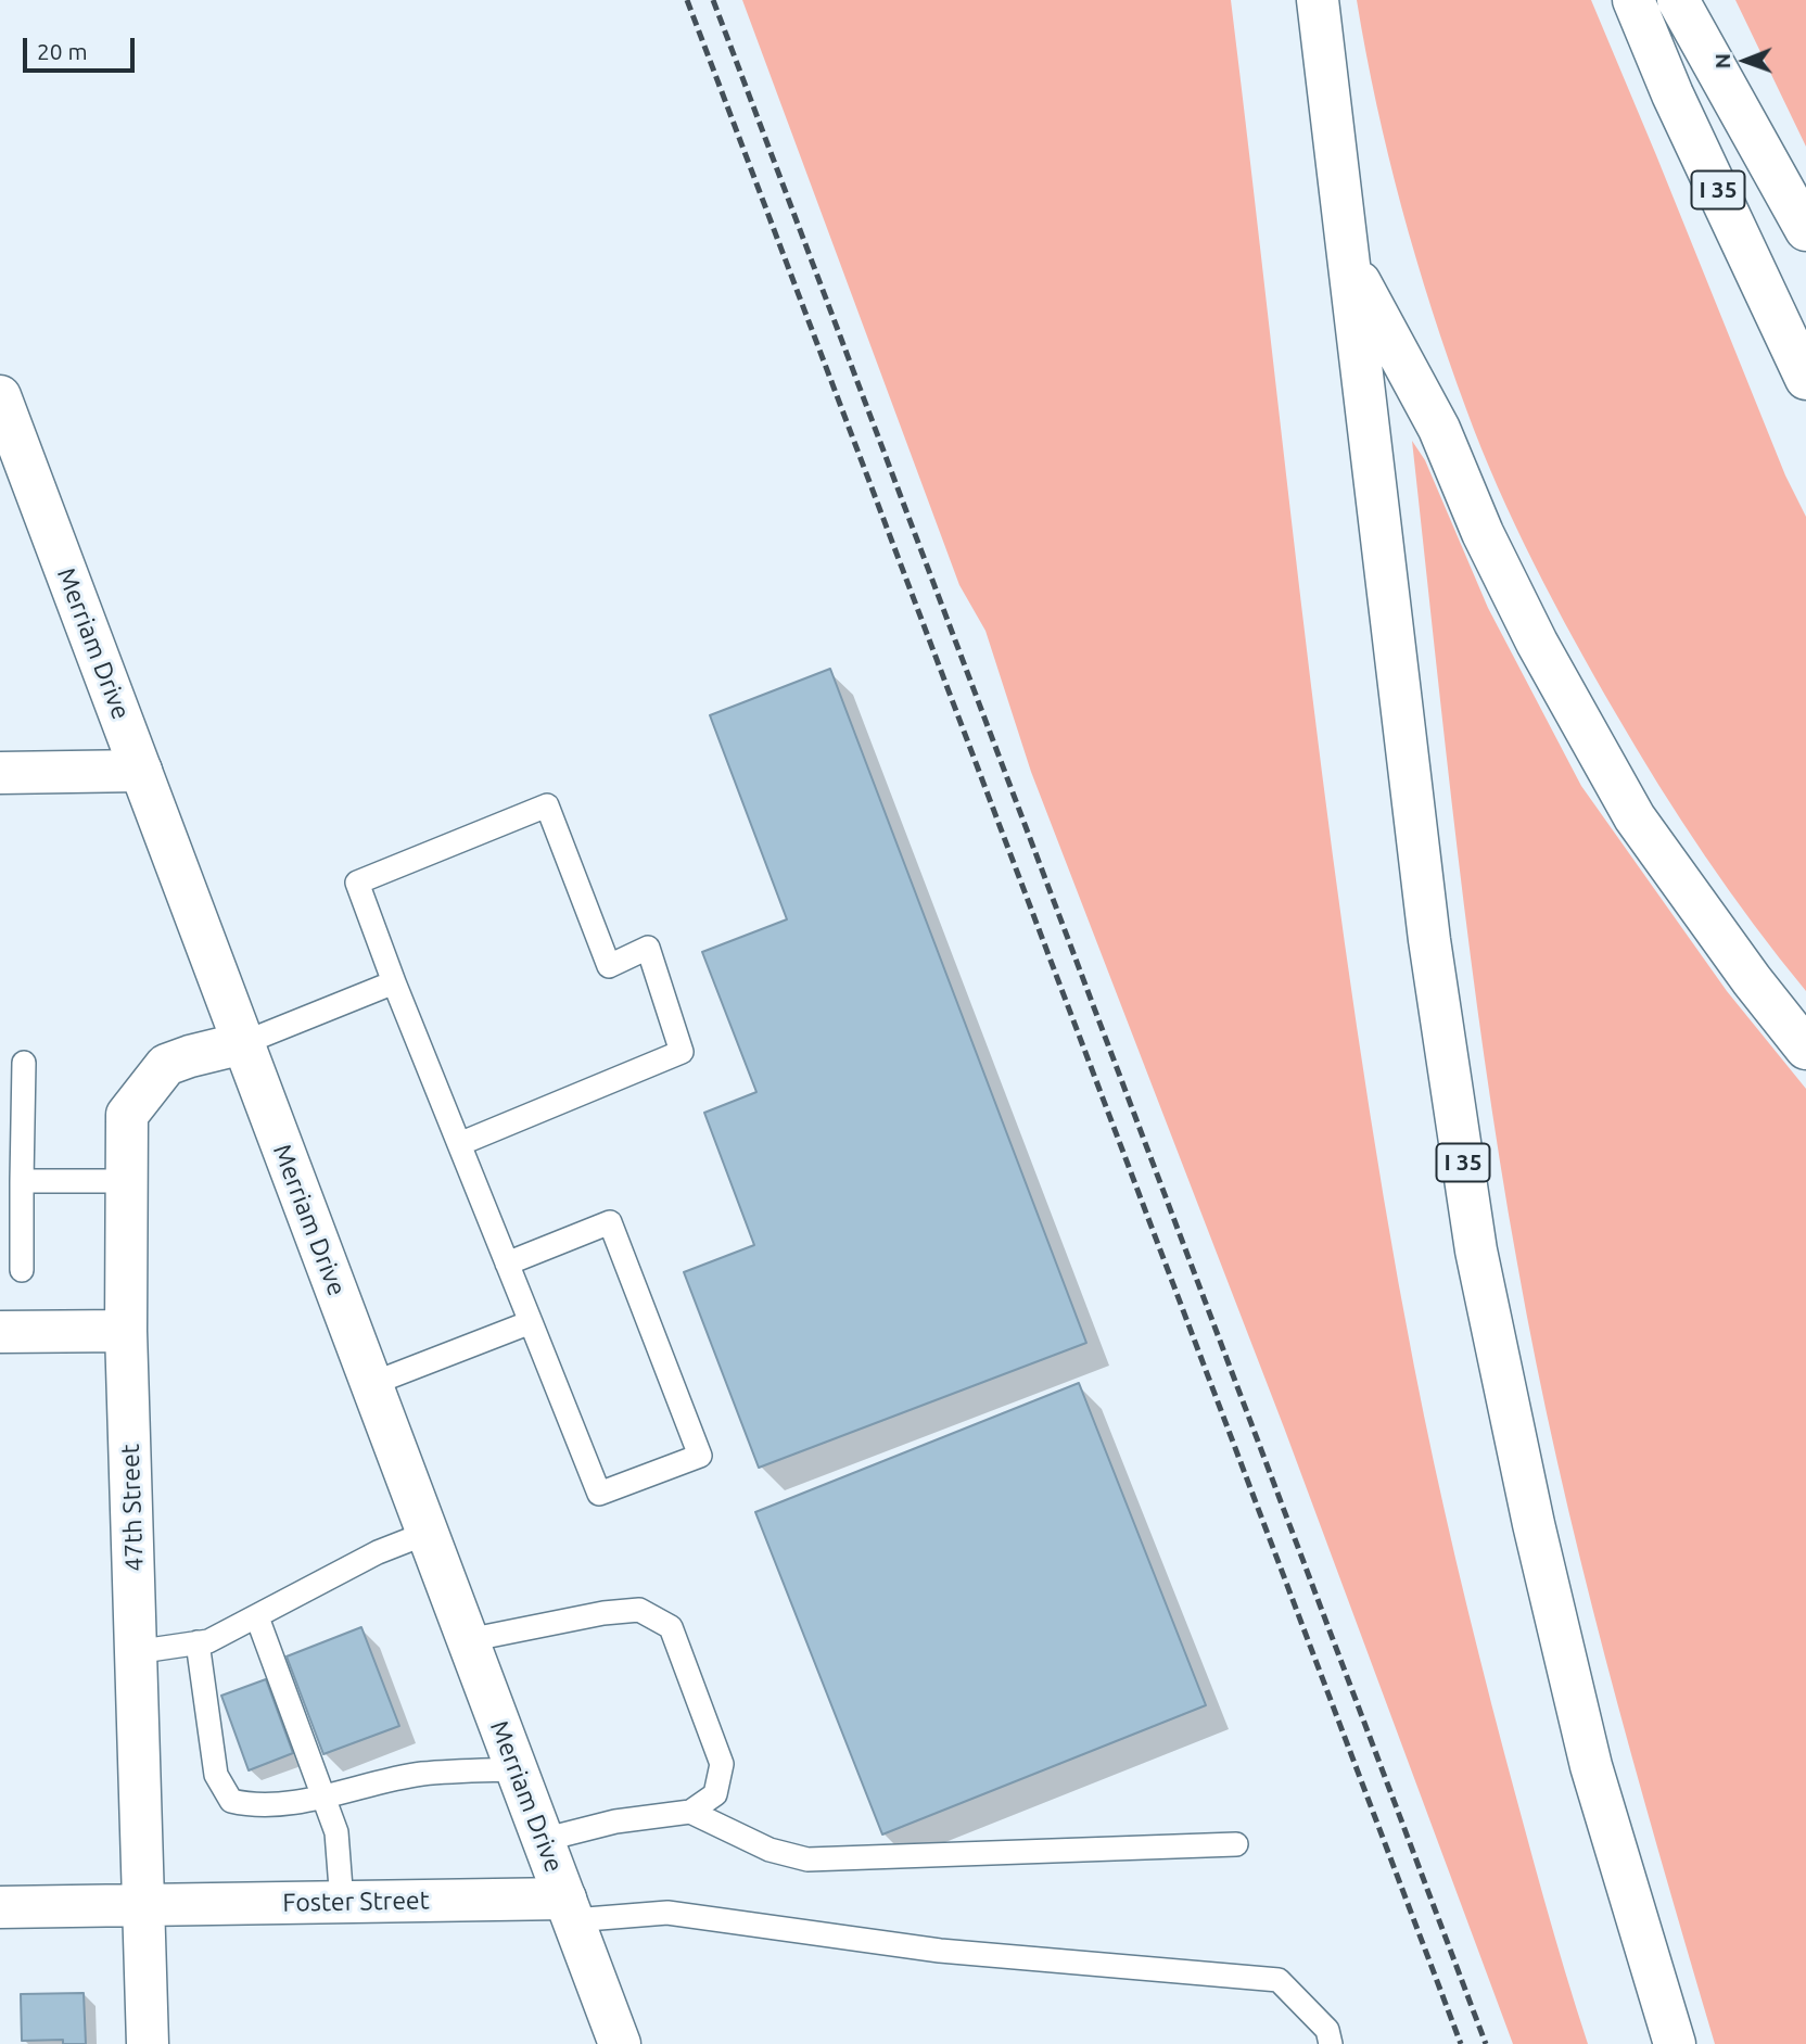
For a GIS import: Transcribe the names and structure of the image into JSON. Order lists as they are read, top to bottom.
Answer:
{
  "streets": {
    "main road": [
      "I 35",
      "Merriam Drive",
      "47th Street",
      "Foster Street"
    ]
  },
  "crossings": [
    ["Merriam Drive", "47th Street"],
    ["Merriam Drive", "Foster Street"],
    ["47th Street", "Foster Street"]
  ],
  "scale_bar": "20 m",
  "north": "left"
}
